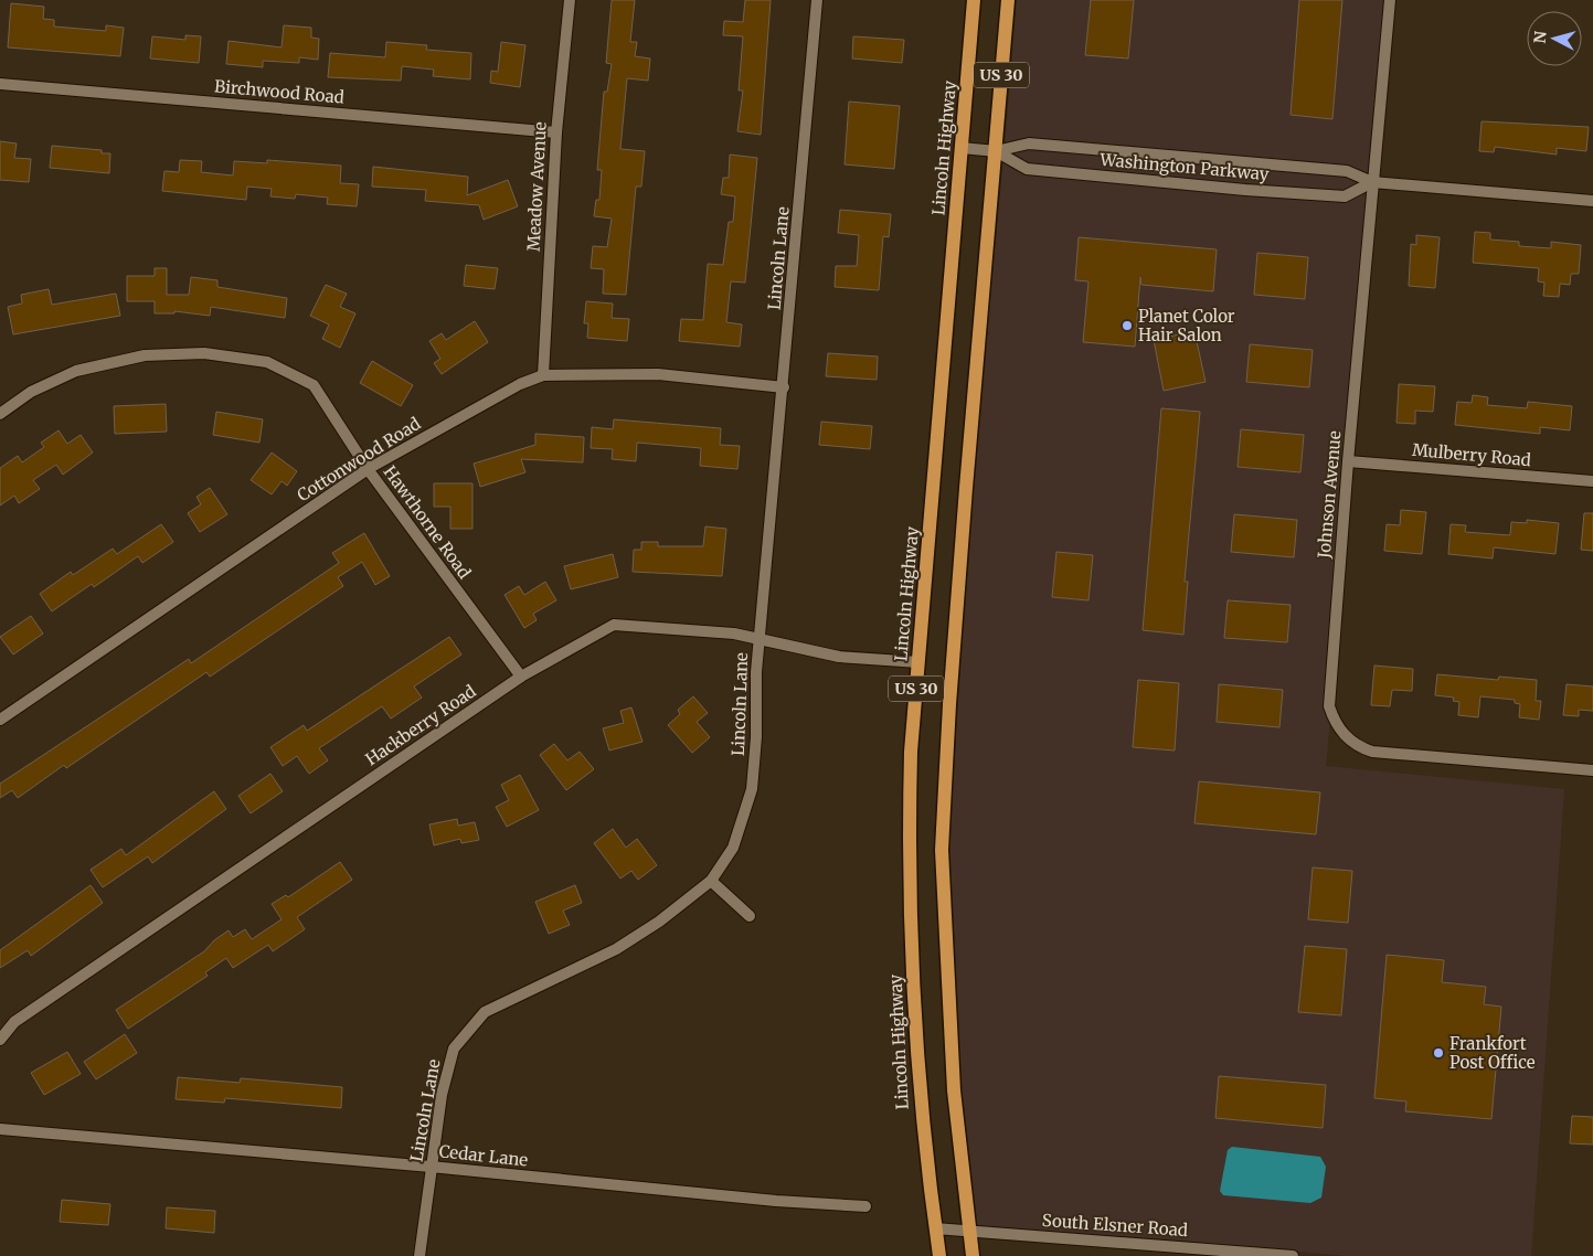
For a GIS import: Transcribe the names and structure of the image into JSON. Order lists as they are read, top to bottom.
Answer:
{
  "streets": {
    "main road": ["US 30", "Lincoln Highway"],
    "street": [
      "Birchwood Road",
      "Washington Parkway",
      "Meadow Avenue",
      "Lincoln Lane",
      "Mulberry Road",
      "Cottonwood Road",
      "Johnson Avenue",
      "Hawthorne Road",
      "Hackberry Road",
      "Cedar Lane",
      "South Elsner Road"
    ]
  },
  "crossings": [
    ["US 30", "Washington Parkway"],
    ["US 30", "South Elsner Road"],
    ["Birchwood Road", "Meadow Avenue"],
    ["Lincoln Highway", "Washington Parkway"],
    ["Lincoln Highway", "Hackberry Road"],
    ["Lincoln Highway", "South Elsner Road"],
    ["Washington Parkway", "Johnson Avenue"],
    ["Meadow Avenue", "Cottonwood Road"],
    ["Lincoln Lane", "Cottonwood Road"],
    ["Lincoln Lane", "Hackberry Road"],
    ["Lincoln Lane", "Cedar Lane"],
    ["Mulberry Road", "Johnson Avenue"],
    ["Cottonwood Road", "Hawthorne Road"],
    ["Hawthorne Road", "Hackberry Road"]
  ],
  "places": ["Planet Color Hair Salon", "Frankfort Post Office"],
  "north": "left"
}
